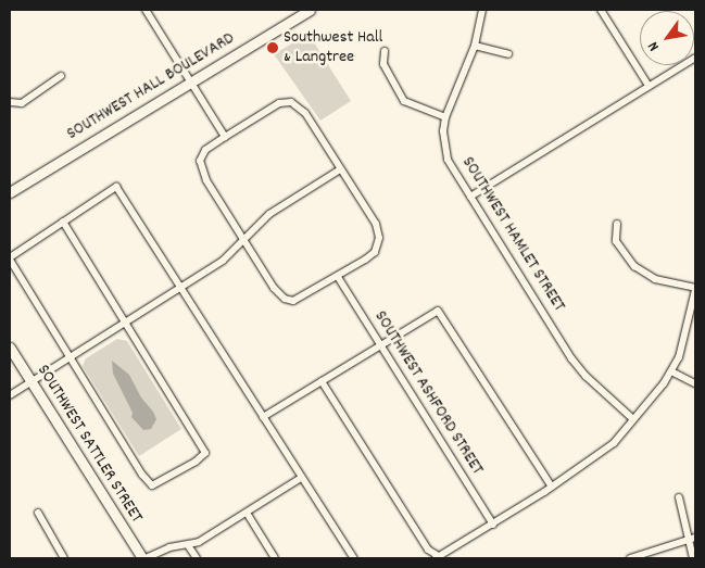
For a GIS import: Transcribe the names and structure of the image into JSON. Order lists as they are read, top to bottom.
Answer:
{
  "streets": {
    "main road": ["SOUTHWEST HALL BOULEVARD", "SOUTHWEST SATTLER STREET"],
    "street": ["SOUTHWEST HAMLET STREET", "SOUTHWEST ASHFORD STREET"]
  },
  "places": ["Southwest Hall & Langtree"],
  "north": "bottom left"
}
